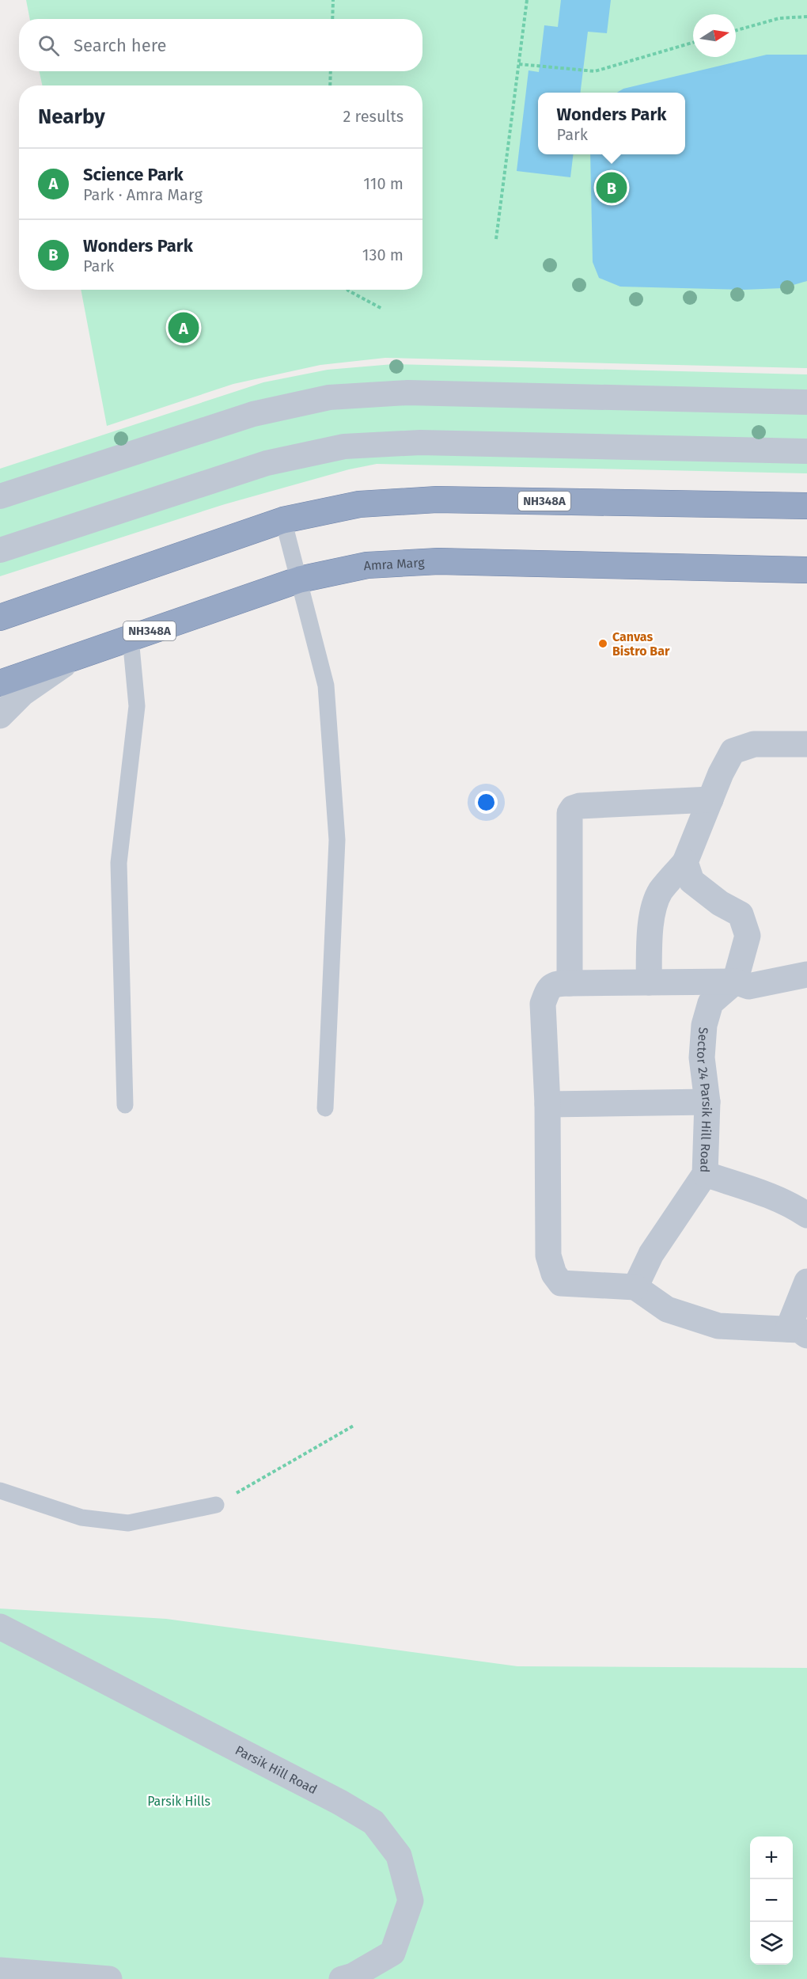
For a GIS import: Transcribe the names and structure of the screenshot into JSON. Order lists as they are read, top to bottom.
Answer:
{
  "streets": {
    "highway": ["NH348A", "Amra Marg"],
    "street": ["Sector 24 Parsik Hill Road", "Parsik Hill Road"]
  },
  "parks": ["Parsik Hills"],
  "places": ["Canvas Bistro Bar"],
  "north": "right",
  "page": {
    "search": "Search here",
    "heading": ["Nearby", "2 results"],
    "popup": ["Wonders Park", "Park"],
    "list": [
      {
        "mark": "A",
        "name": "Science Park",
        "note": "Park · Amra Marg",
        "value": "110 m"
      },
      {
        "mark": "B",
        "name": "Wonders Park",
        "note": "Park",
        "value": "130 m"
      }
    ],
    "pins": ["B", "A"],
    "map_buttons": ["+", "−"]
  }
}
